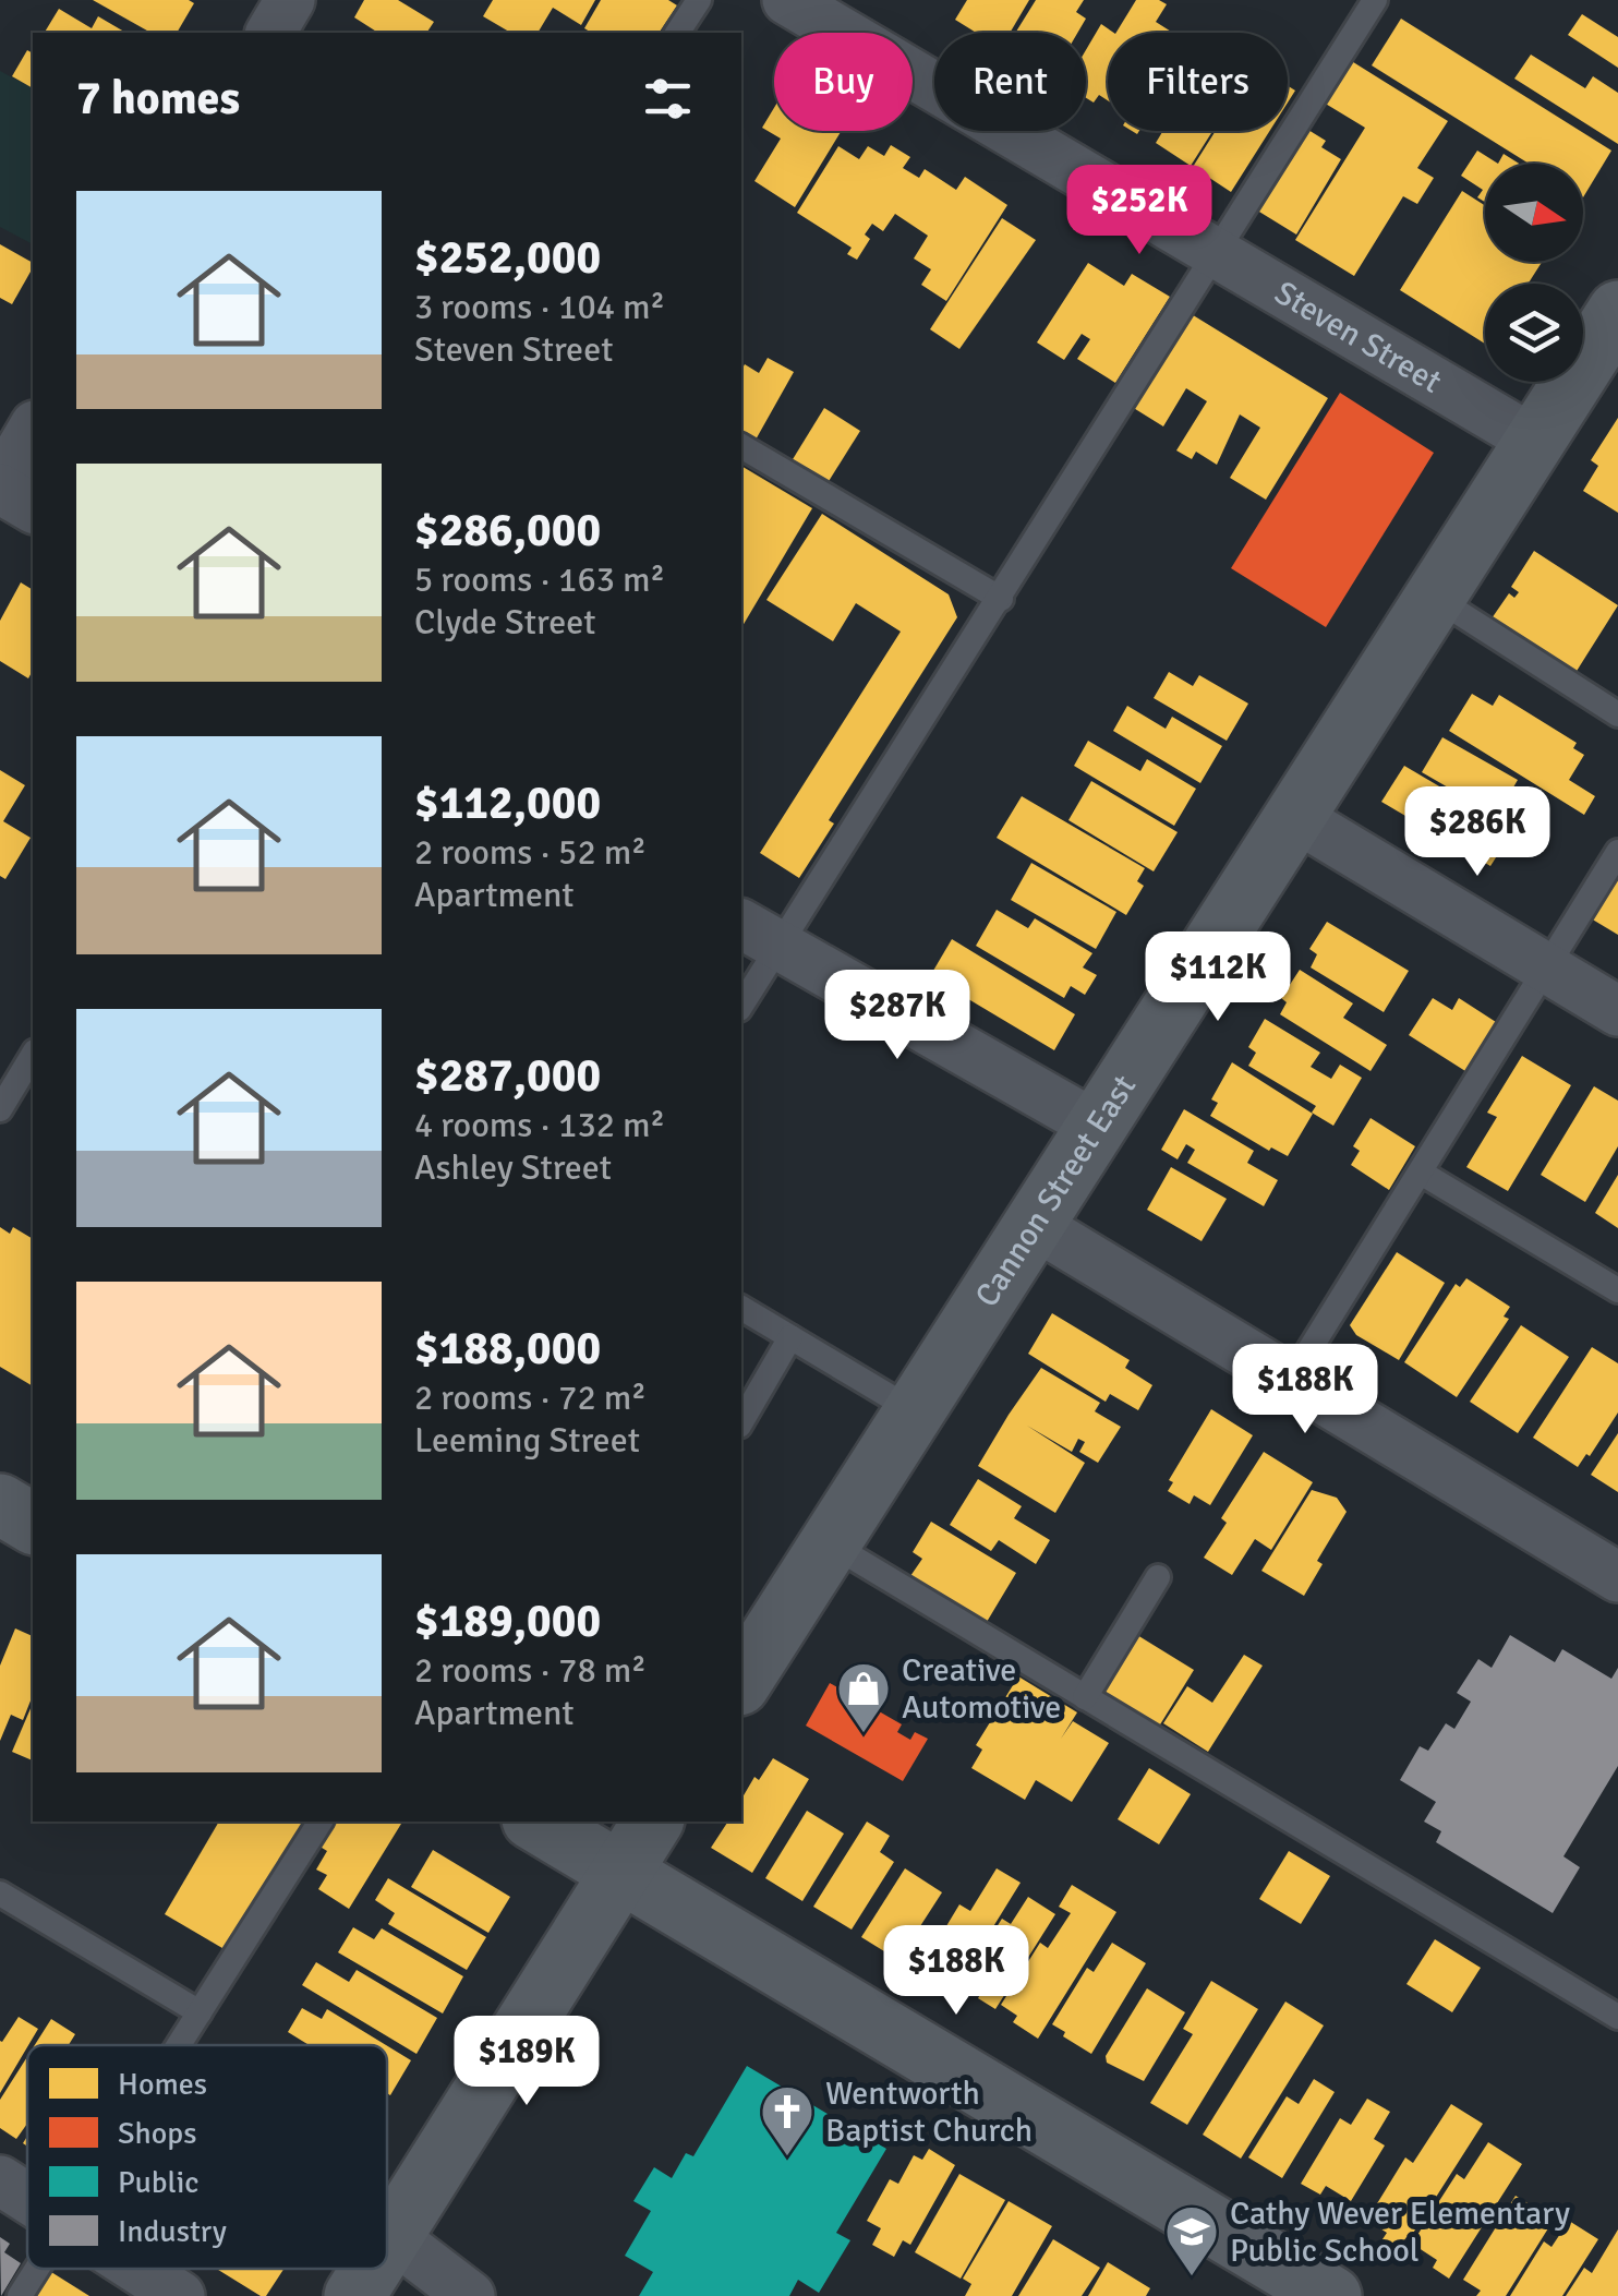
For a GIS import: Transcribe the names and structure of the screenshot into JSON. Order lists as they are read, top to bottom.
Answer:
{
  "streets": {
    "main road": ["Cannon Street East"],
    "street": ["Steven Street"]
  },
  "crossings": [
    ["Steven Street", "Cannon Street East"]
  ],
  "places": {
    "shop": ["Creative Automotive"],
    "church": ["Wentworth Baptist Church"],
    "school or university": ["Cathy Wever Elementary Public School"]
  },
  "legend": [
    "Homes",
    "Shops",
    "Public",
    "Industry"
  ],
  "north": "right",
  "page": {
    "chip": ["Buy", "Rent", "Filters"],
    "heading": "7 homes",
    "list": [
      {
        "name": "$252,000",
        "note": "3 rooms · 104 m² · Steven Street"
      },
      {
        "name": "$286,000",
        "note": "5 rooms · 163 m² · Clyde Street"
      },
      {
        "name": "$112,000",
        "note": "2 rooms · 52 m² · Apartment"
      },
      {
        "name": "$287,000",
        "note": "4 rooms · 132 m² · Ashley Street"
      },
      {
        "name": "$188,000",
        "note": "2 rooms · 72 m² · Leeming Street"
      },
      {
        "name": "$189,000",
        "note": "2 rooms · 78 m² · Apartment"
      }
    ],
    "price": [
      "$252K",
      "$286K",
      "$112K",
      "$287K",
      "$188K",
      "$188K",
      "$189K"
    ]
  }
}
